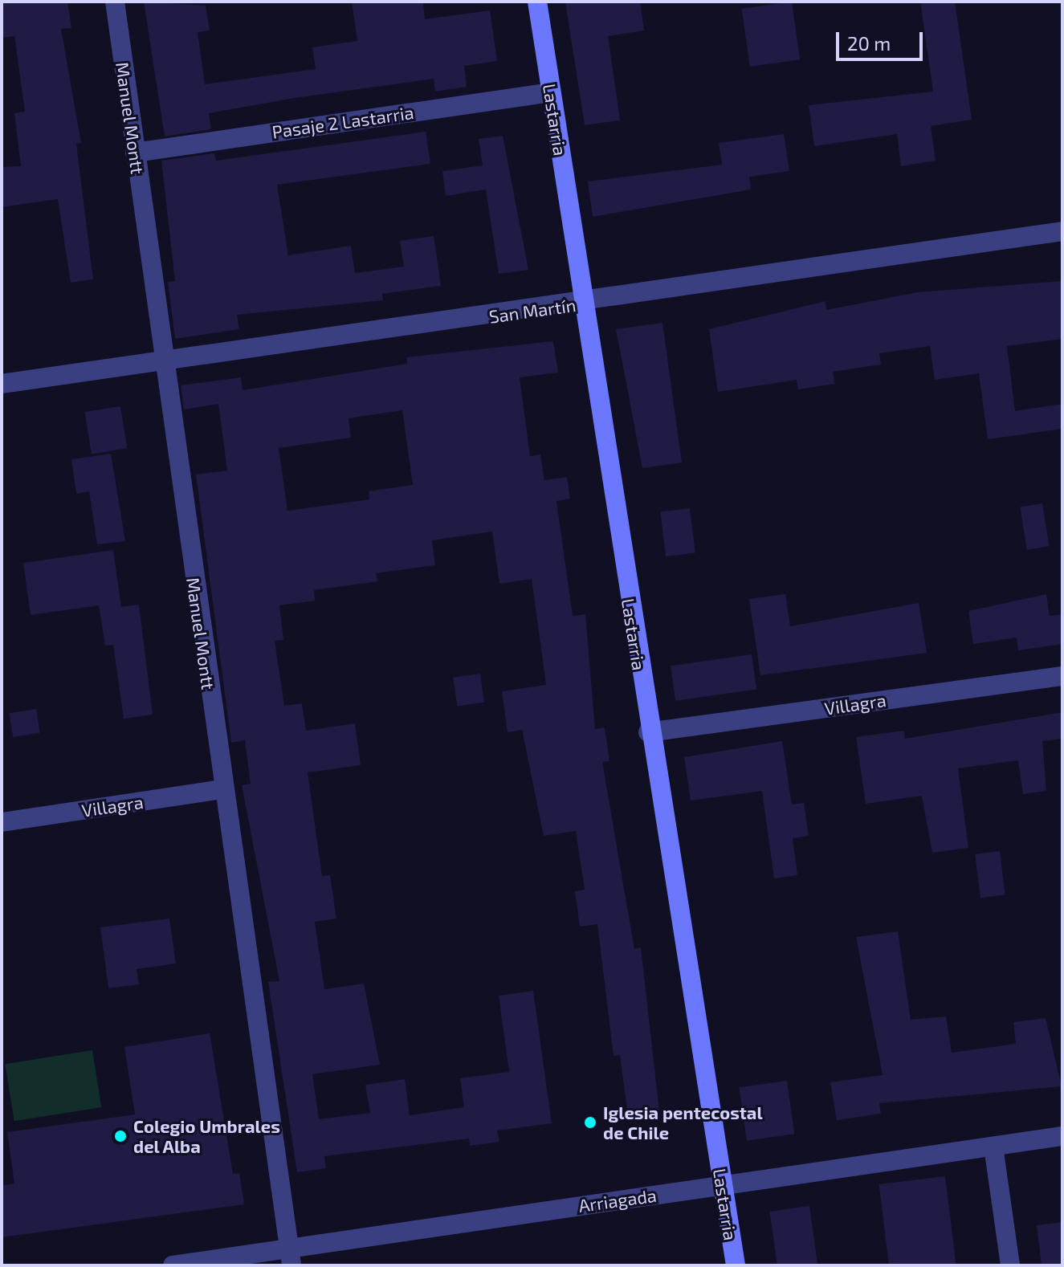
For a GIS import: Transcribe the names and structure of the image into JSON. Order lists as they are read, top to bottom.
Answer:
{
  "streets": {
    "main road": ["Lastarria"],
    "street": [
      "Manuel Montt",
      "Pasaje 2 Lastarria",
      "San Martín",
      "Villagra",
      "Arriagada"
    ]
  },
  "crossings": [
    ["Manuel Montt", "Pasaje 2 Lastarria"],
    ["Manuel Montt", "San Martín"],
    ["Manuel Montt", "Villagra"],
    ["Manuel Montt", "Arriagada"],
    ["Lastarria", "Pasaje 2 Lastarria"],
    ["Lastarria", "San Martín"],
    ["Lastarria", "Villagra"],
    ["Lastarria", "Arriagada"]
  ],
  "places": ["Iglesia pentecostal de Chile", "Colegio Umbrales del Alba"],
  "scale_bar": "20 m"
}
